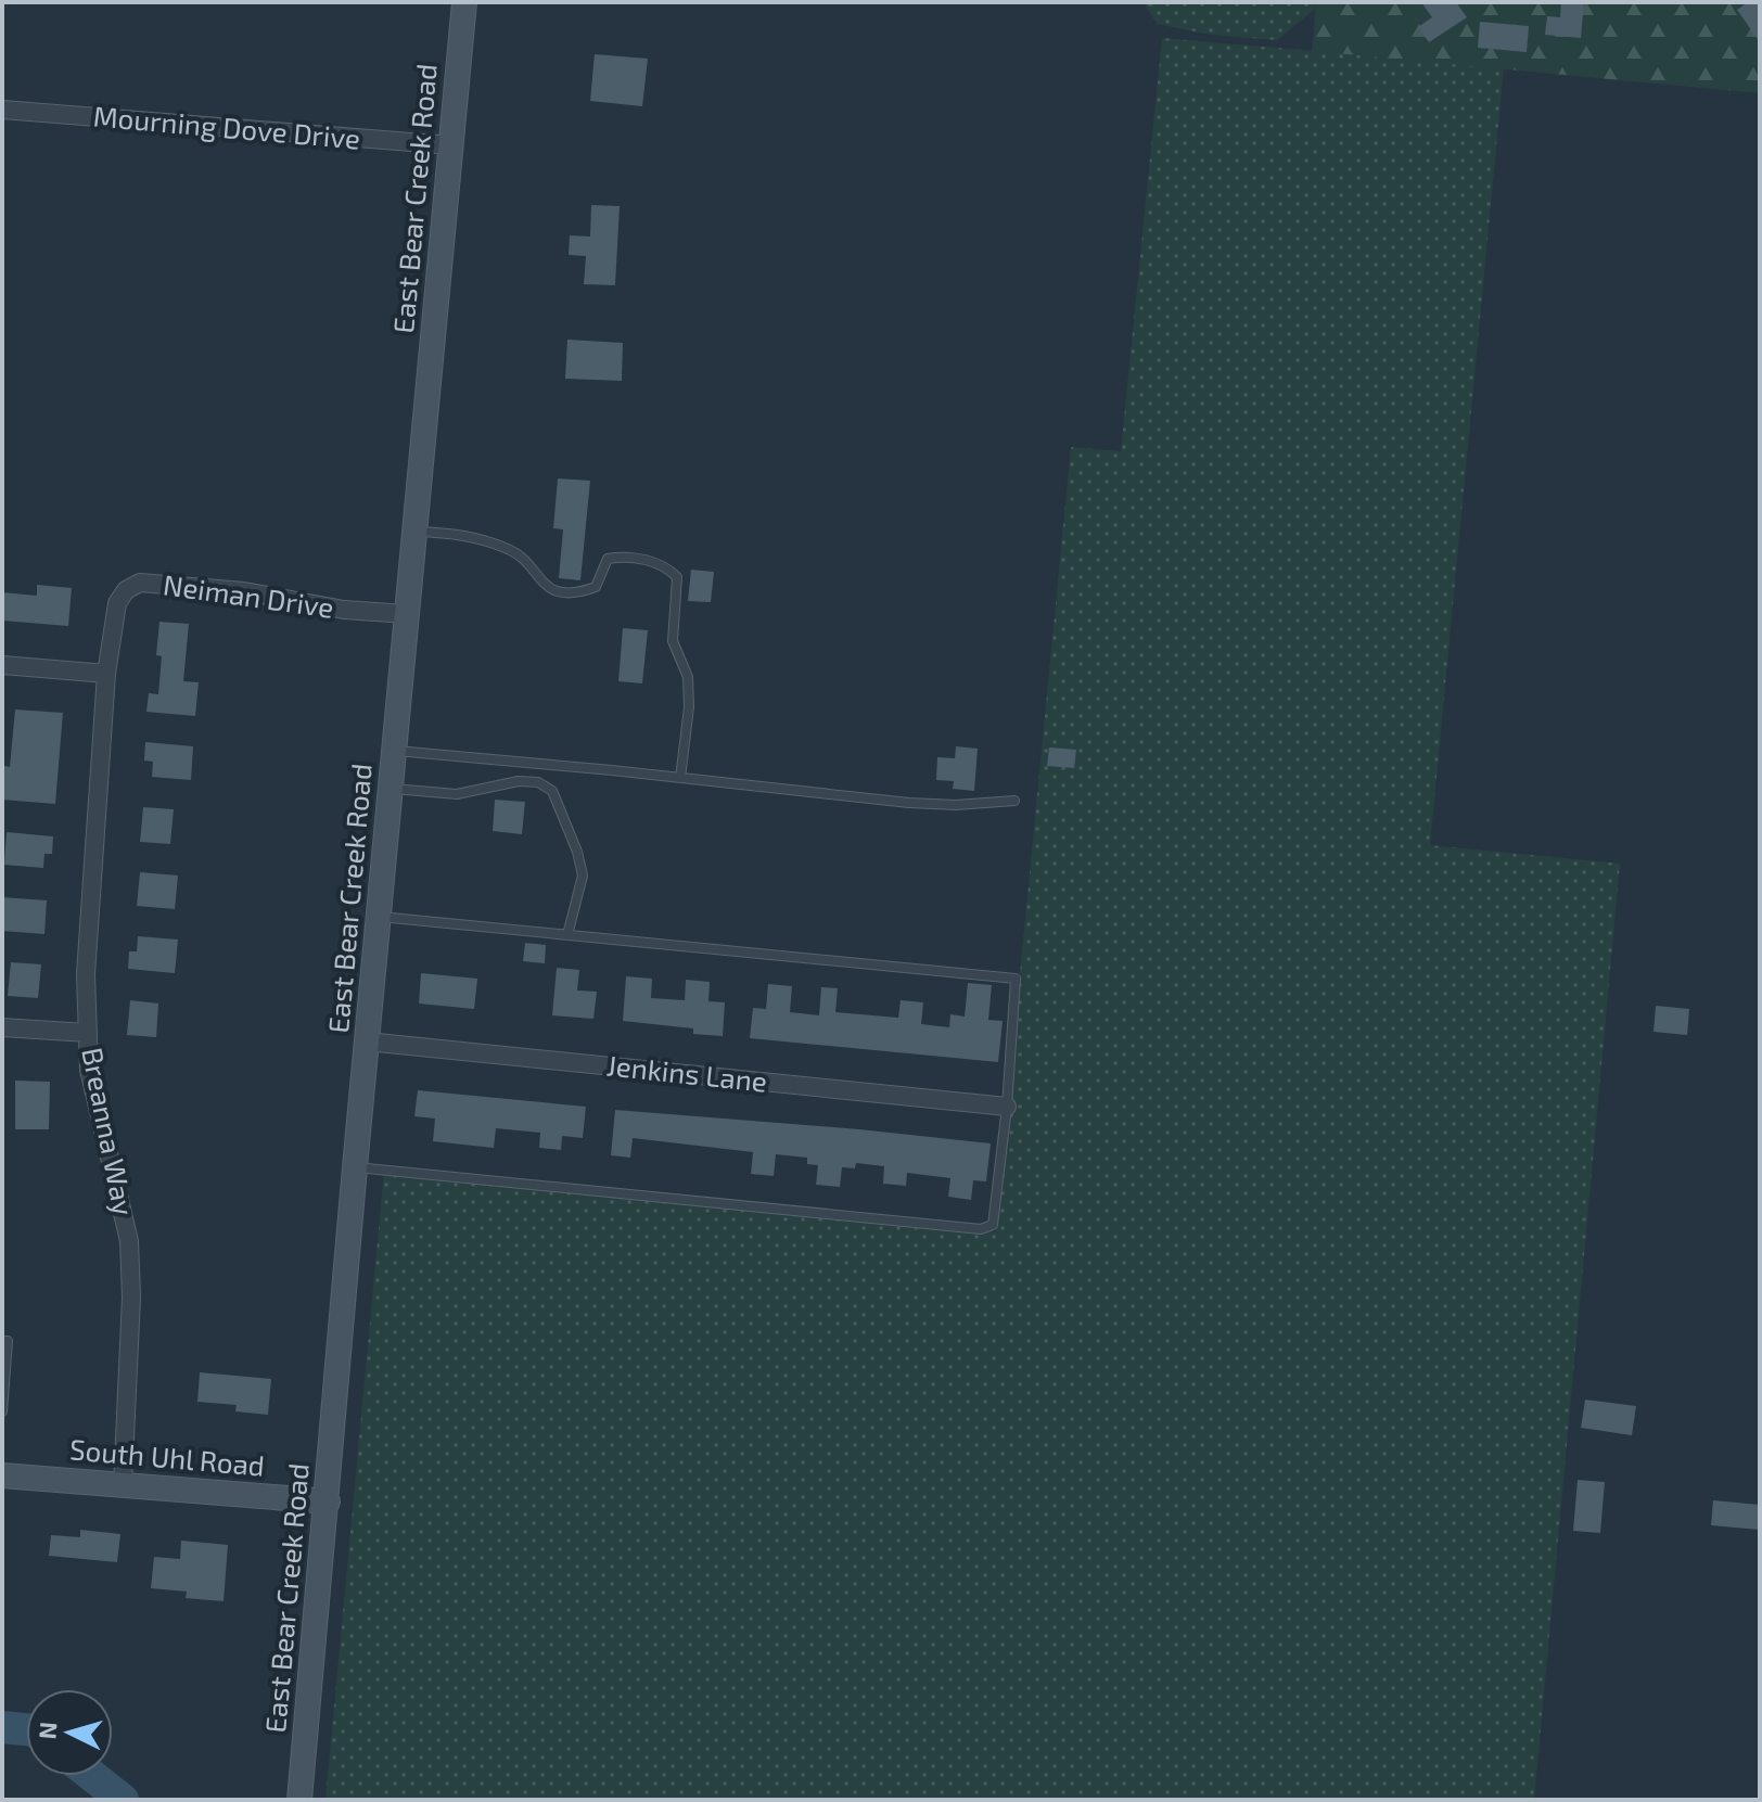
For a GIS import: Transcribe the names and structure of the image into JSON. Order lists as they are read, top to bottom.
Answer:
{
  "streets": {
    "main road": ["East Bear Creek Road", "South Uhl Road"],
    "street": [
      "Mourning Dove Drive",
      "Neiman Drive",
      "Jenkins Lane",
      "Breanna Way"
    ]
  },
  "crossings": [
    ["Mourning Dove Drive", "East Bear Creek Road"],
    ["East Bear Creek Road", "Neiman Drive"],
    ["East Bear Creek Road", "Jenkins Lane"],
    ["East Bear Creek Road", "South Uhl Road"],
    ["Neiman Drive", "Breanna Way"],
    ["Breanna Way", "South Uhl Road"]
  ],
  "north": "left"
}
